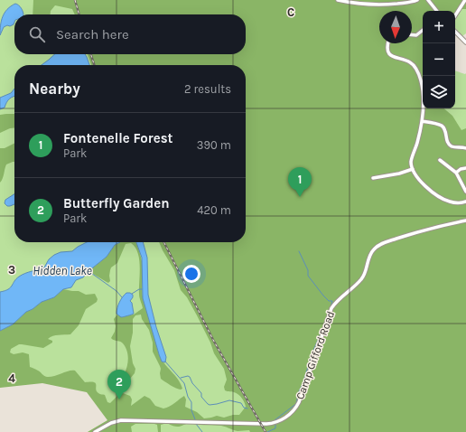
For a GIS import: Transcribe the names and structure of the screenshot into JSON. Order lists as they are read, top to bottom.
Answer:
{
  "streets": {
    "street": ["Camp Gifford Road"]
  },
  "water": ["Hidden Lake"],
  "north": "bottom",
  "page": {
    "map_buttons": ["+", "−"],
    "search": "Search here",
    "heading": ["Nearby", "2 results"],
    "list": [
      {
        "mark": "1",
        "name": "Fontenelle Forest",
        "note": "Park",
        "value": "390 m"
      },
      {
        "mark": "2",
        "name": "Butterfly Garden",
        "note": "Park",
        "value": "420 m"
      }
    ],
    "pins": ["1", "2"]
  },
  "grid": {
    "columns": ["C"],
    "rows": ["3", "4"]
  }
}
